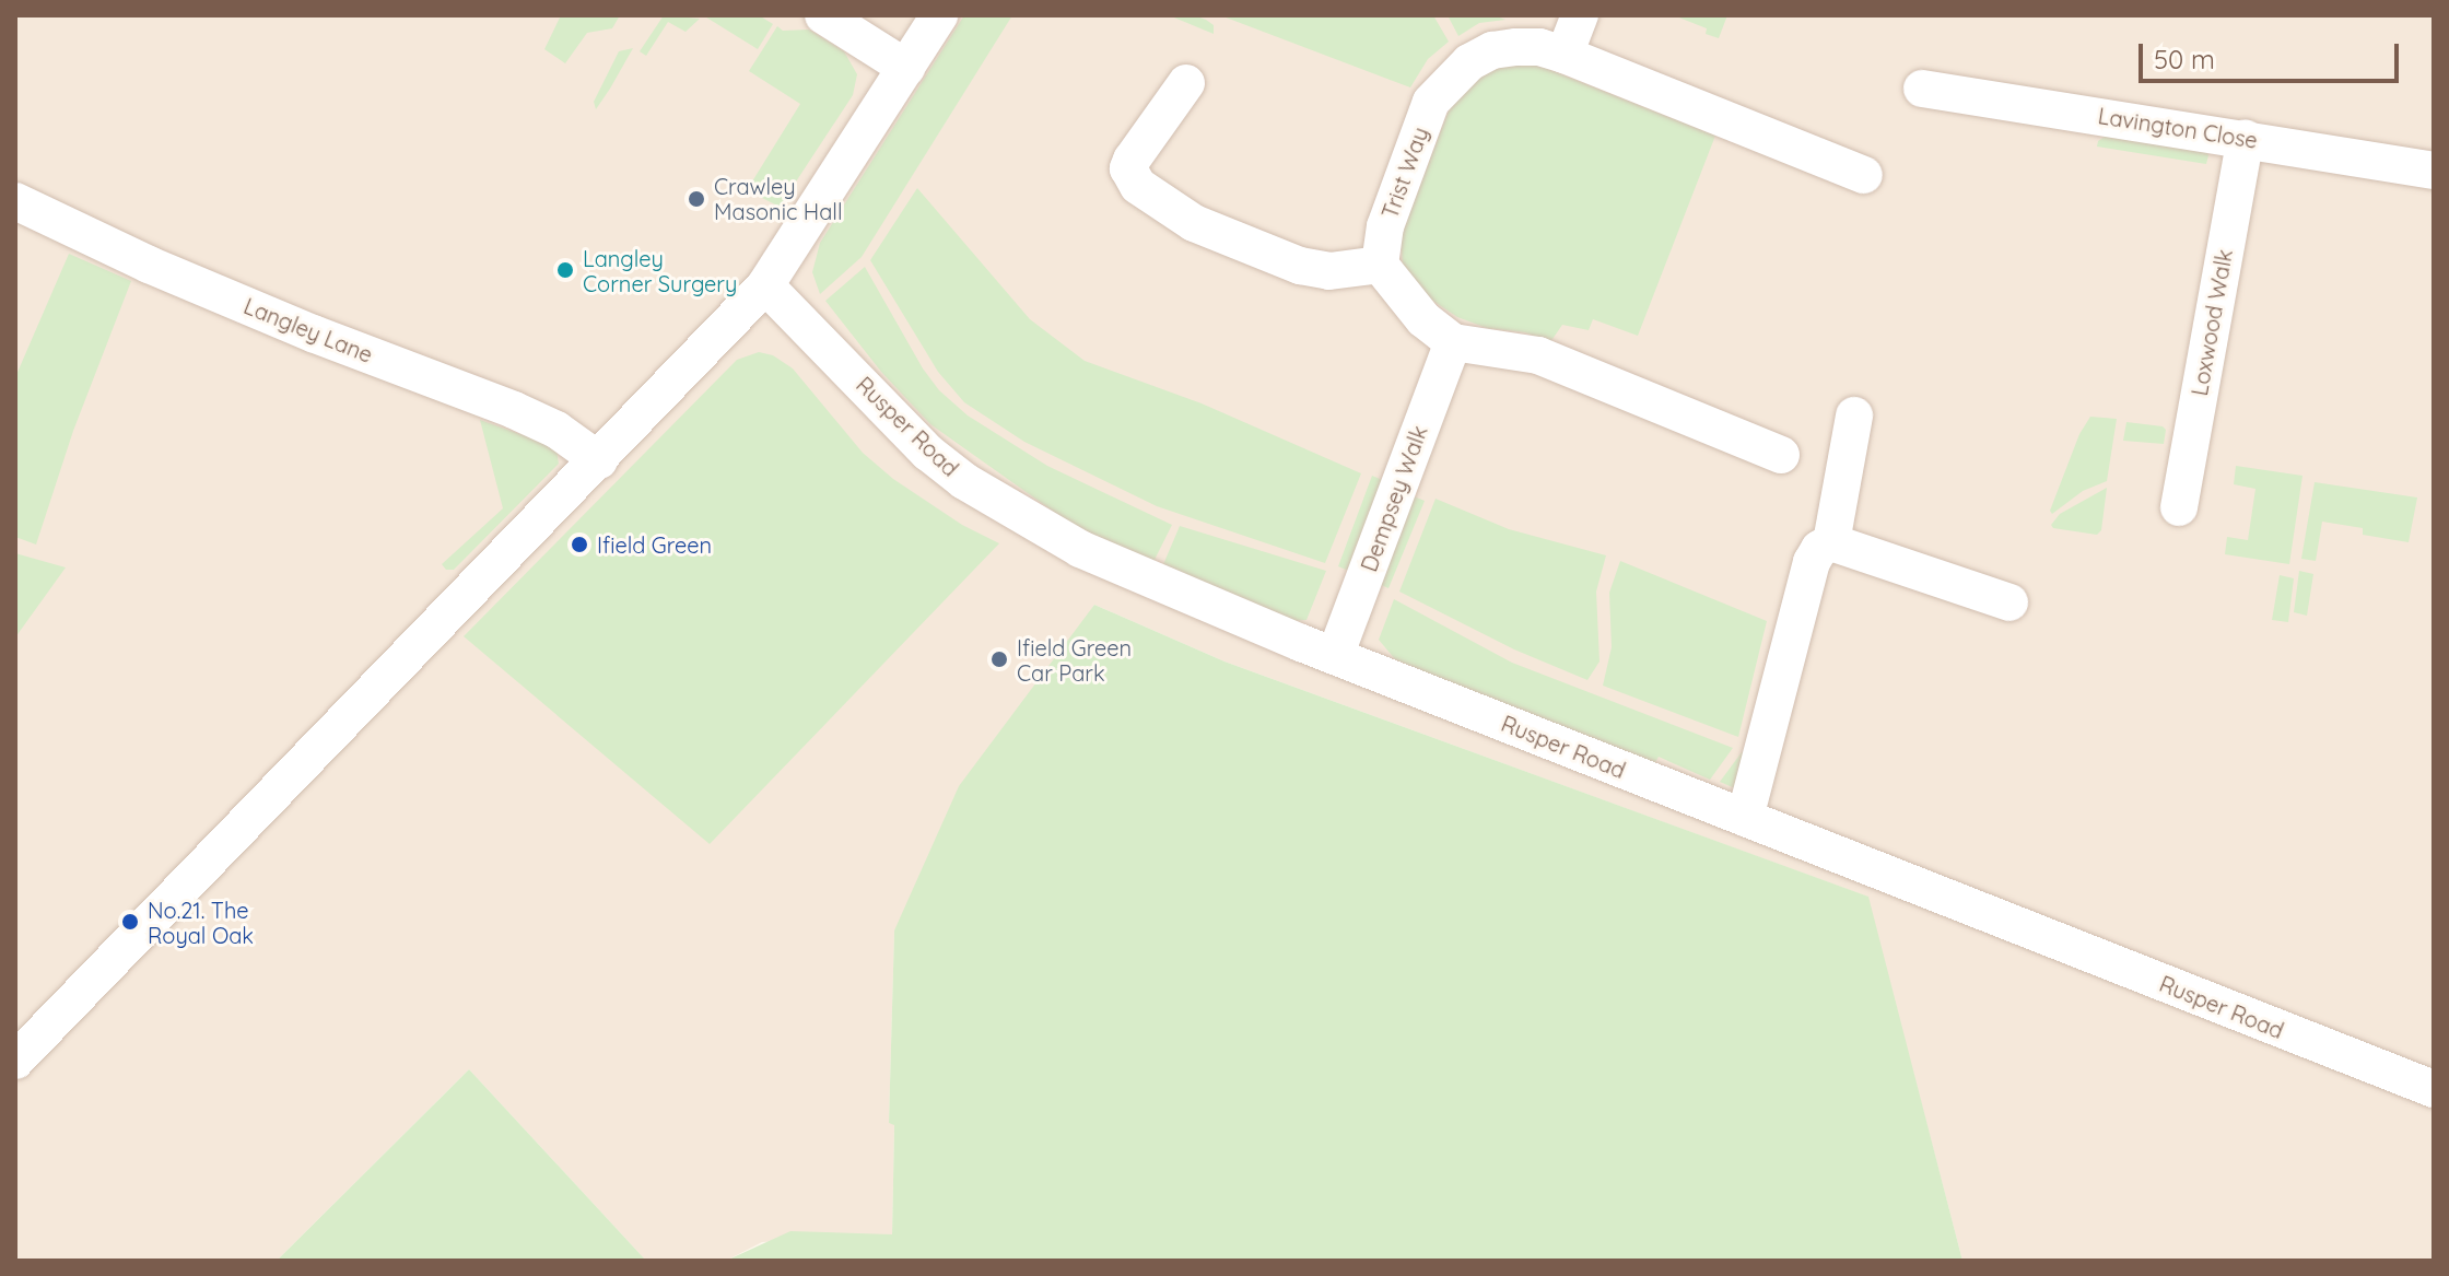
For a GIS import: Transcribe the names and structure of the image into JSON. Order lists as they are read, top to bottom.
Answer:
{
  "streets": {
    "street": [
      "Lavington Close",
      "Trist Way",
      "Loxwood Walk",
      "Langley Lane",
      "Rusper Road",
      "Dempsey Walk"
    ]
  },
  "crossings": [
    ["Lavington Close", "Loxwood Walk"],
    ["Rusper Road", "Dempsey Walk"]
  ],
  "places": [
    "Crawley Masonic Hall",
    "Langley Corner Surgery",
    "Ifield Green",
    "Ifield Green Car Park",
    "No.21. The Royal Oak"
  ],
  "scale_bar": "50 m"
}
